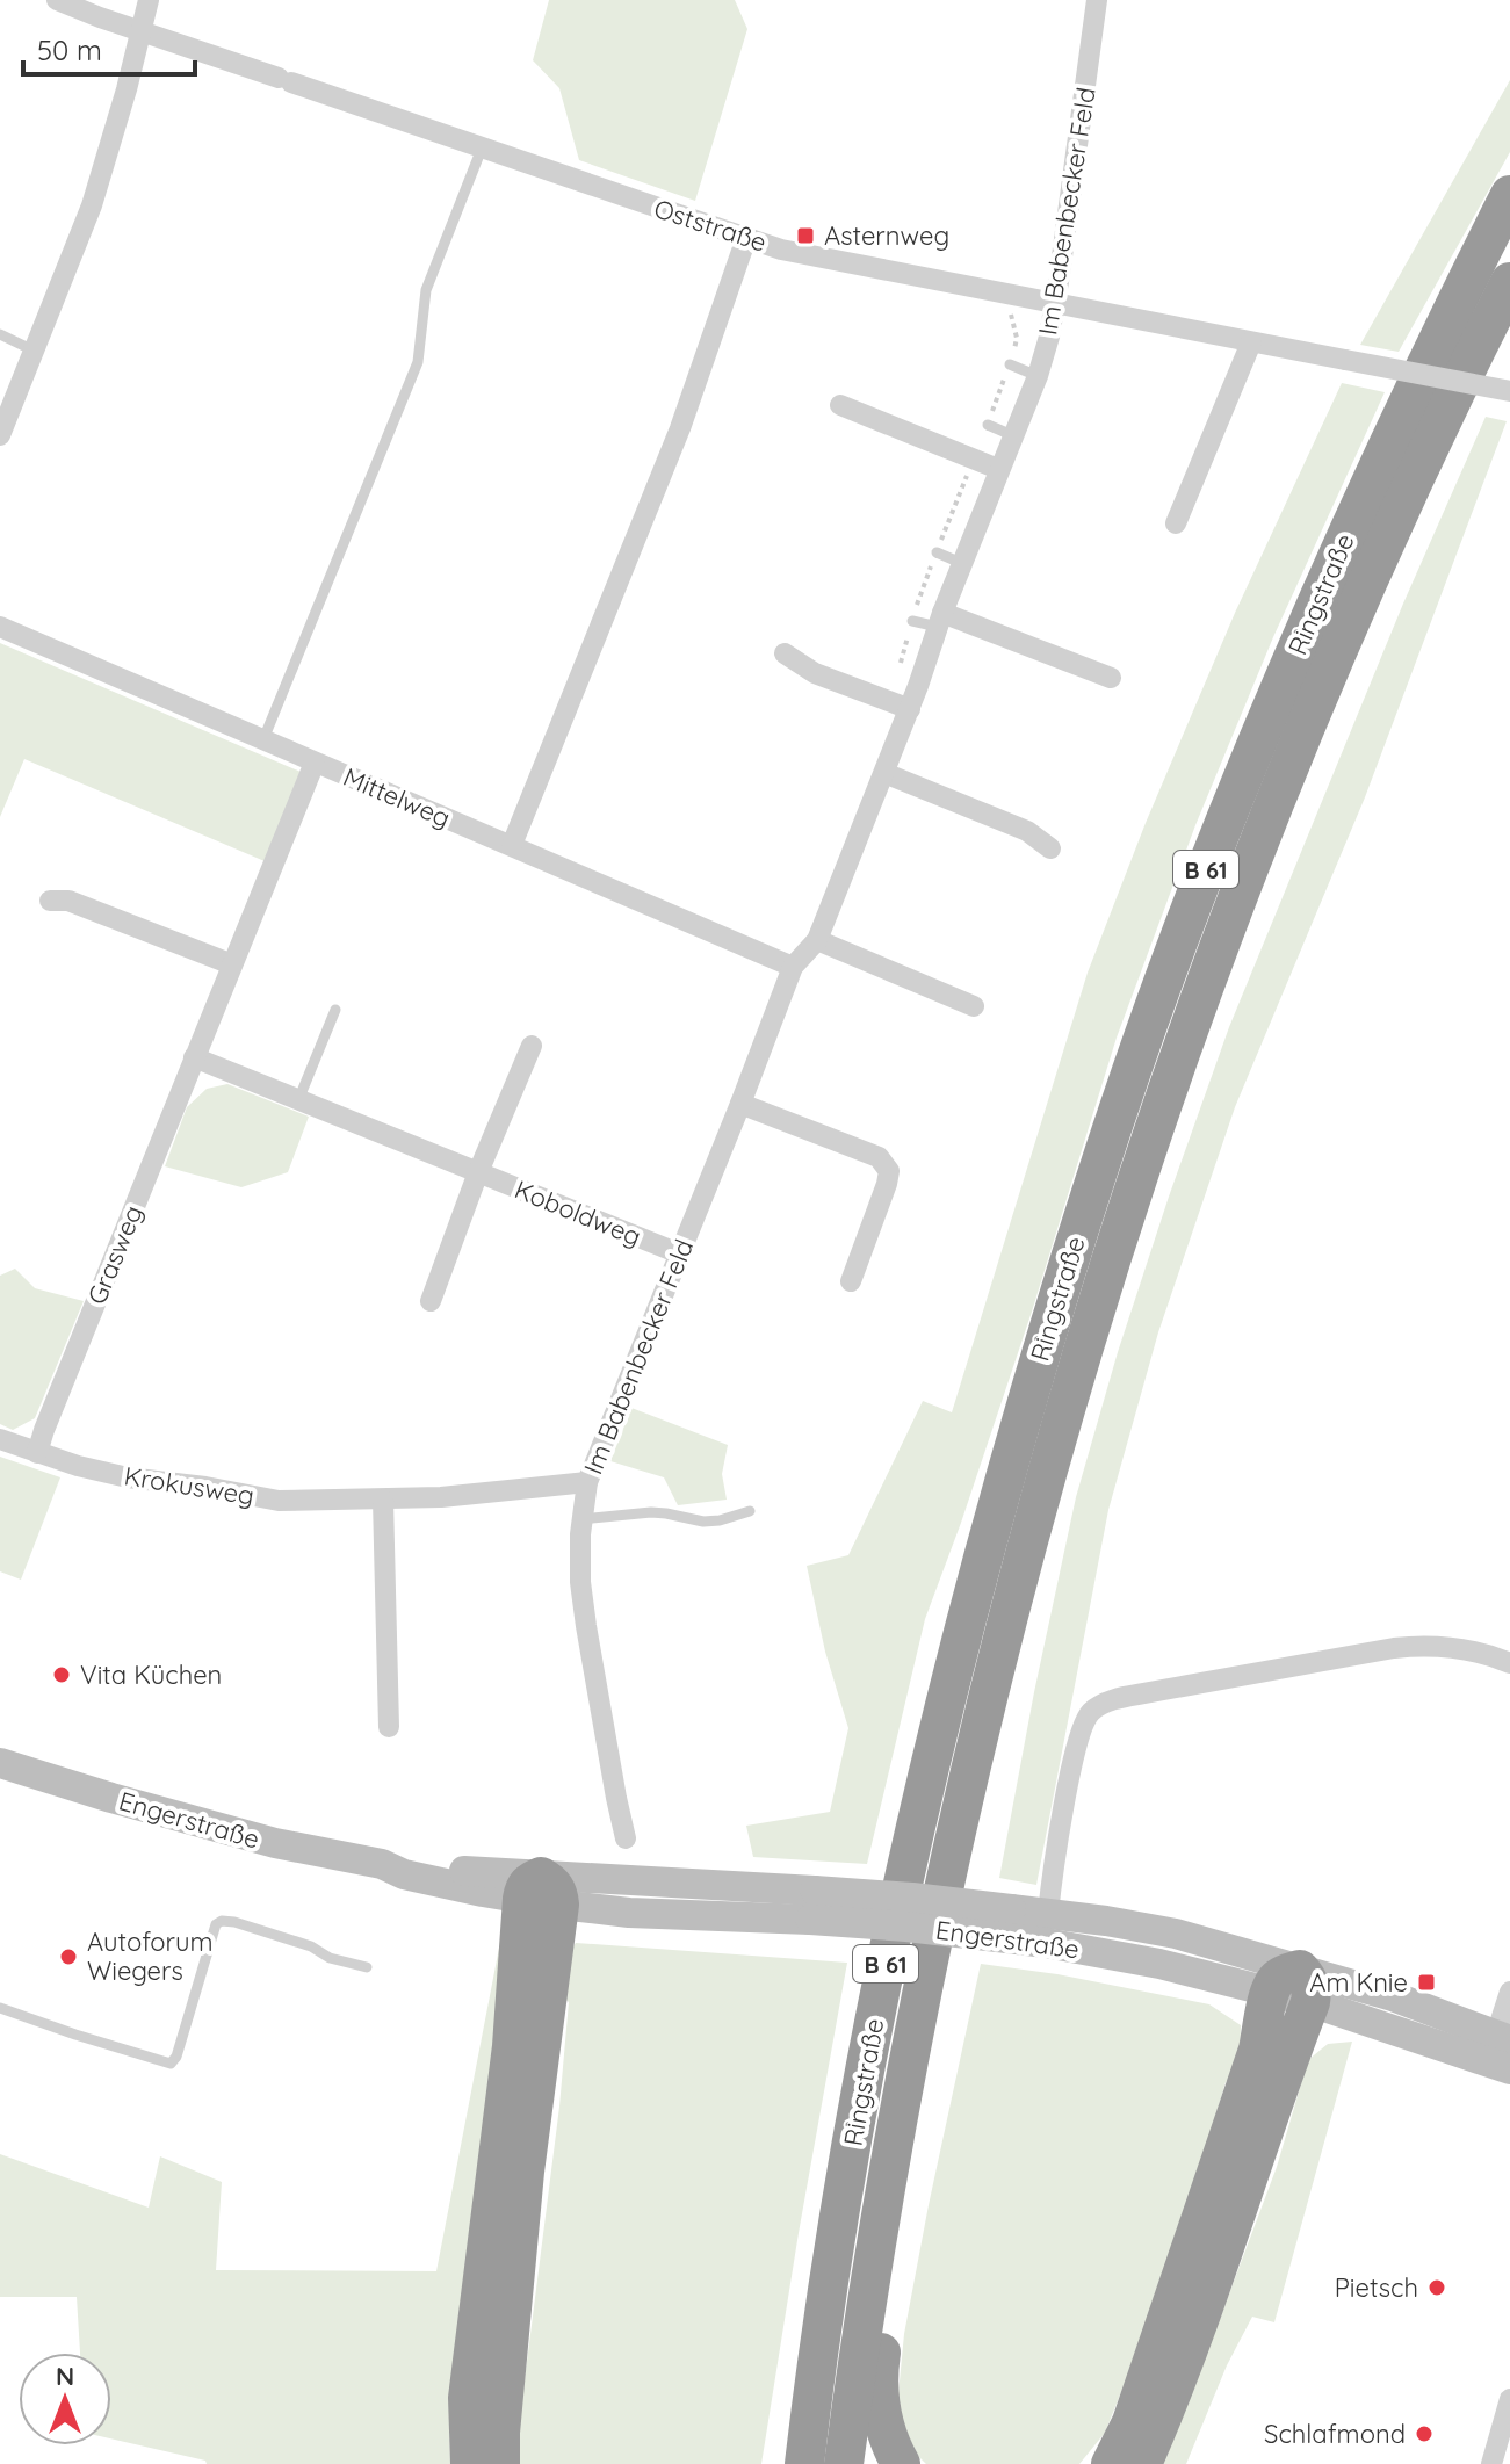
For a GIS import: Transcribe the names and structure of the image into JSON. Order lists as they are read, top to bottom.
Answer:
{
  "streets": {
    "highway": ["Ringstraße", "B 61"],
    "main road": ["Engerstraße"],
    "street": [
      "Im Babenbecker Feld",
      "Oststraße",
      "Mittelweg",
      "Koboldweg",
      "Grasweg",
      "Krokusweg"
    ]
  },
  "crossings": [
    ["Im Babenbecker Feld", "Oststraße"],
    ["Im Babenbecker Feld", "Mittelweg"],
    ["Im Babenbecker Feld", "Koboldweg"],
    ["Im Babenbecker Feld", "Krokusweg"],
    ["Mittelweg", "Grasweg"],
    ["Grasweg", "Krokusweg"]
  ],
  "places": {
    "transit": ["Asternweg", "Am Knie"],
    "other": [
      "Vita Küchen",
      "Autoforum Wiegers",
      "Pietsch",
      "Schlafmond"
    ]
  },
  "scale_bar": "50 m",
  "north": "top"
}
